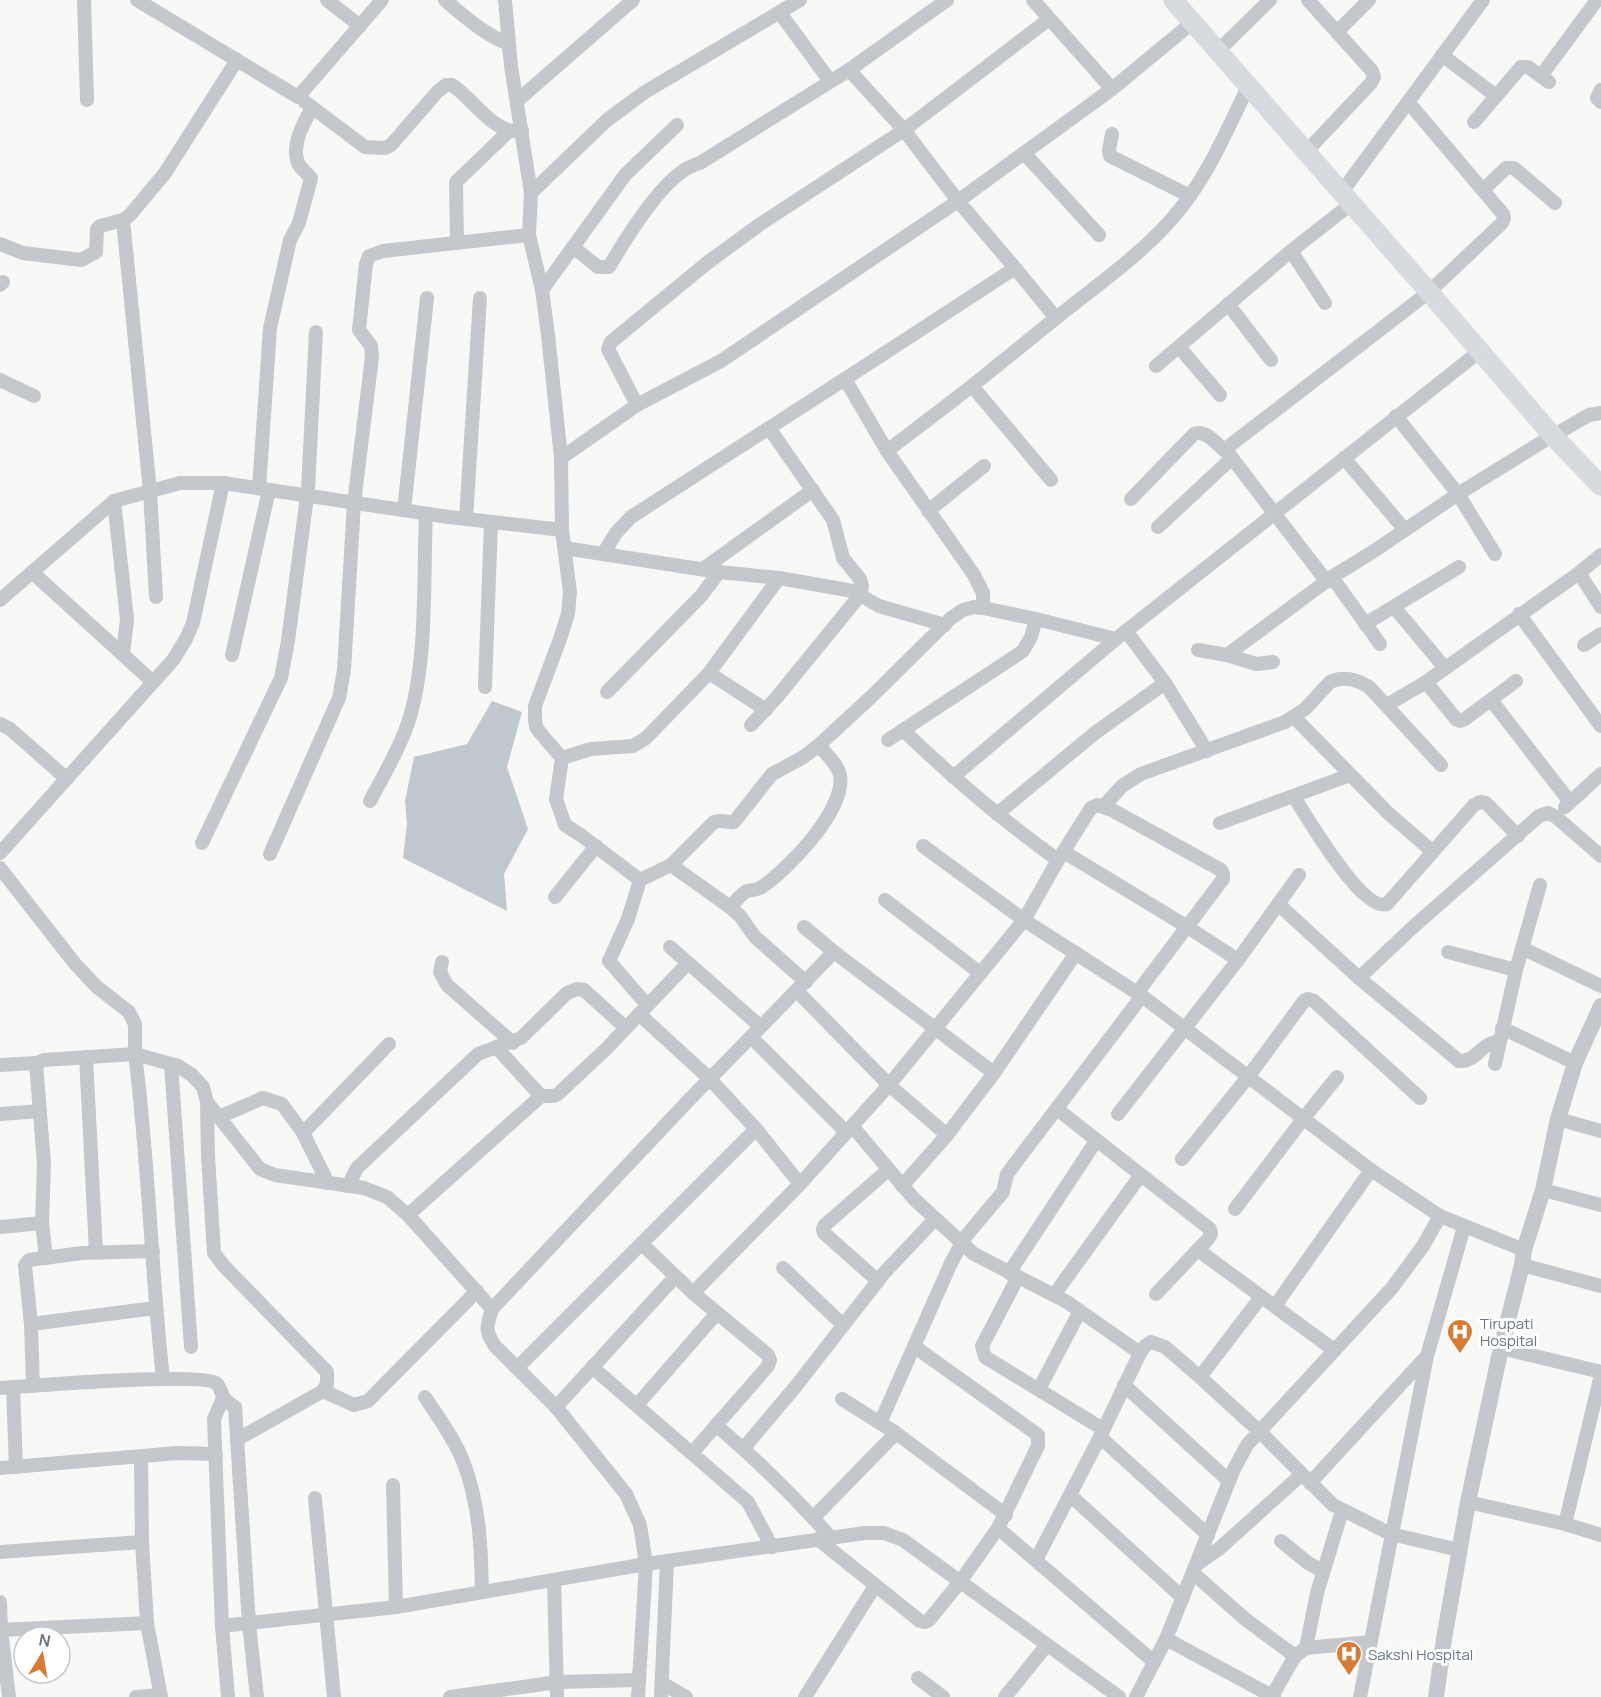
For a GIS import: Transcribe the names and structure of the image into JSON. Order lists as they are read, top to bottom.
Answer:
{
  "places": {
    "hospital": ["Tirupati Hospital", "Sakshi Hospital"]
  },
  "north": "top"
}
